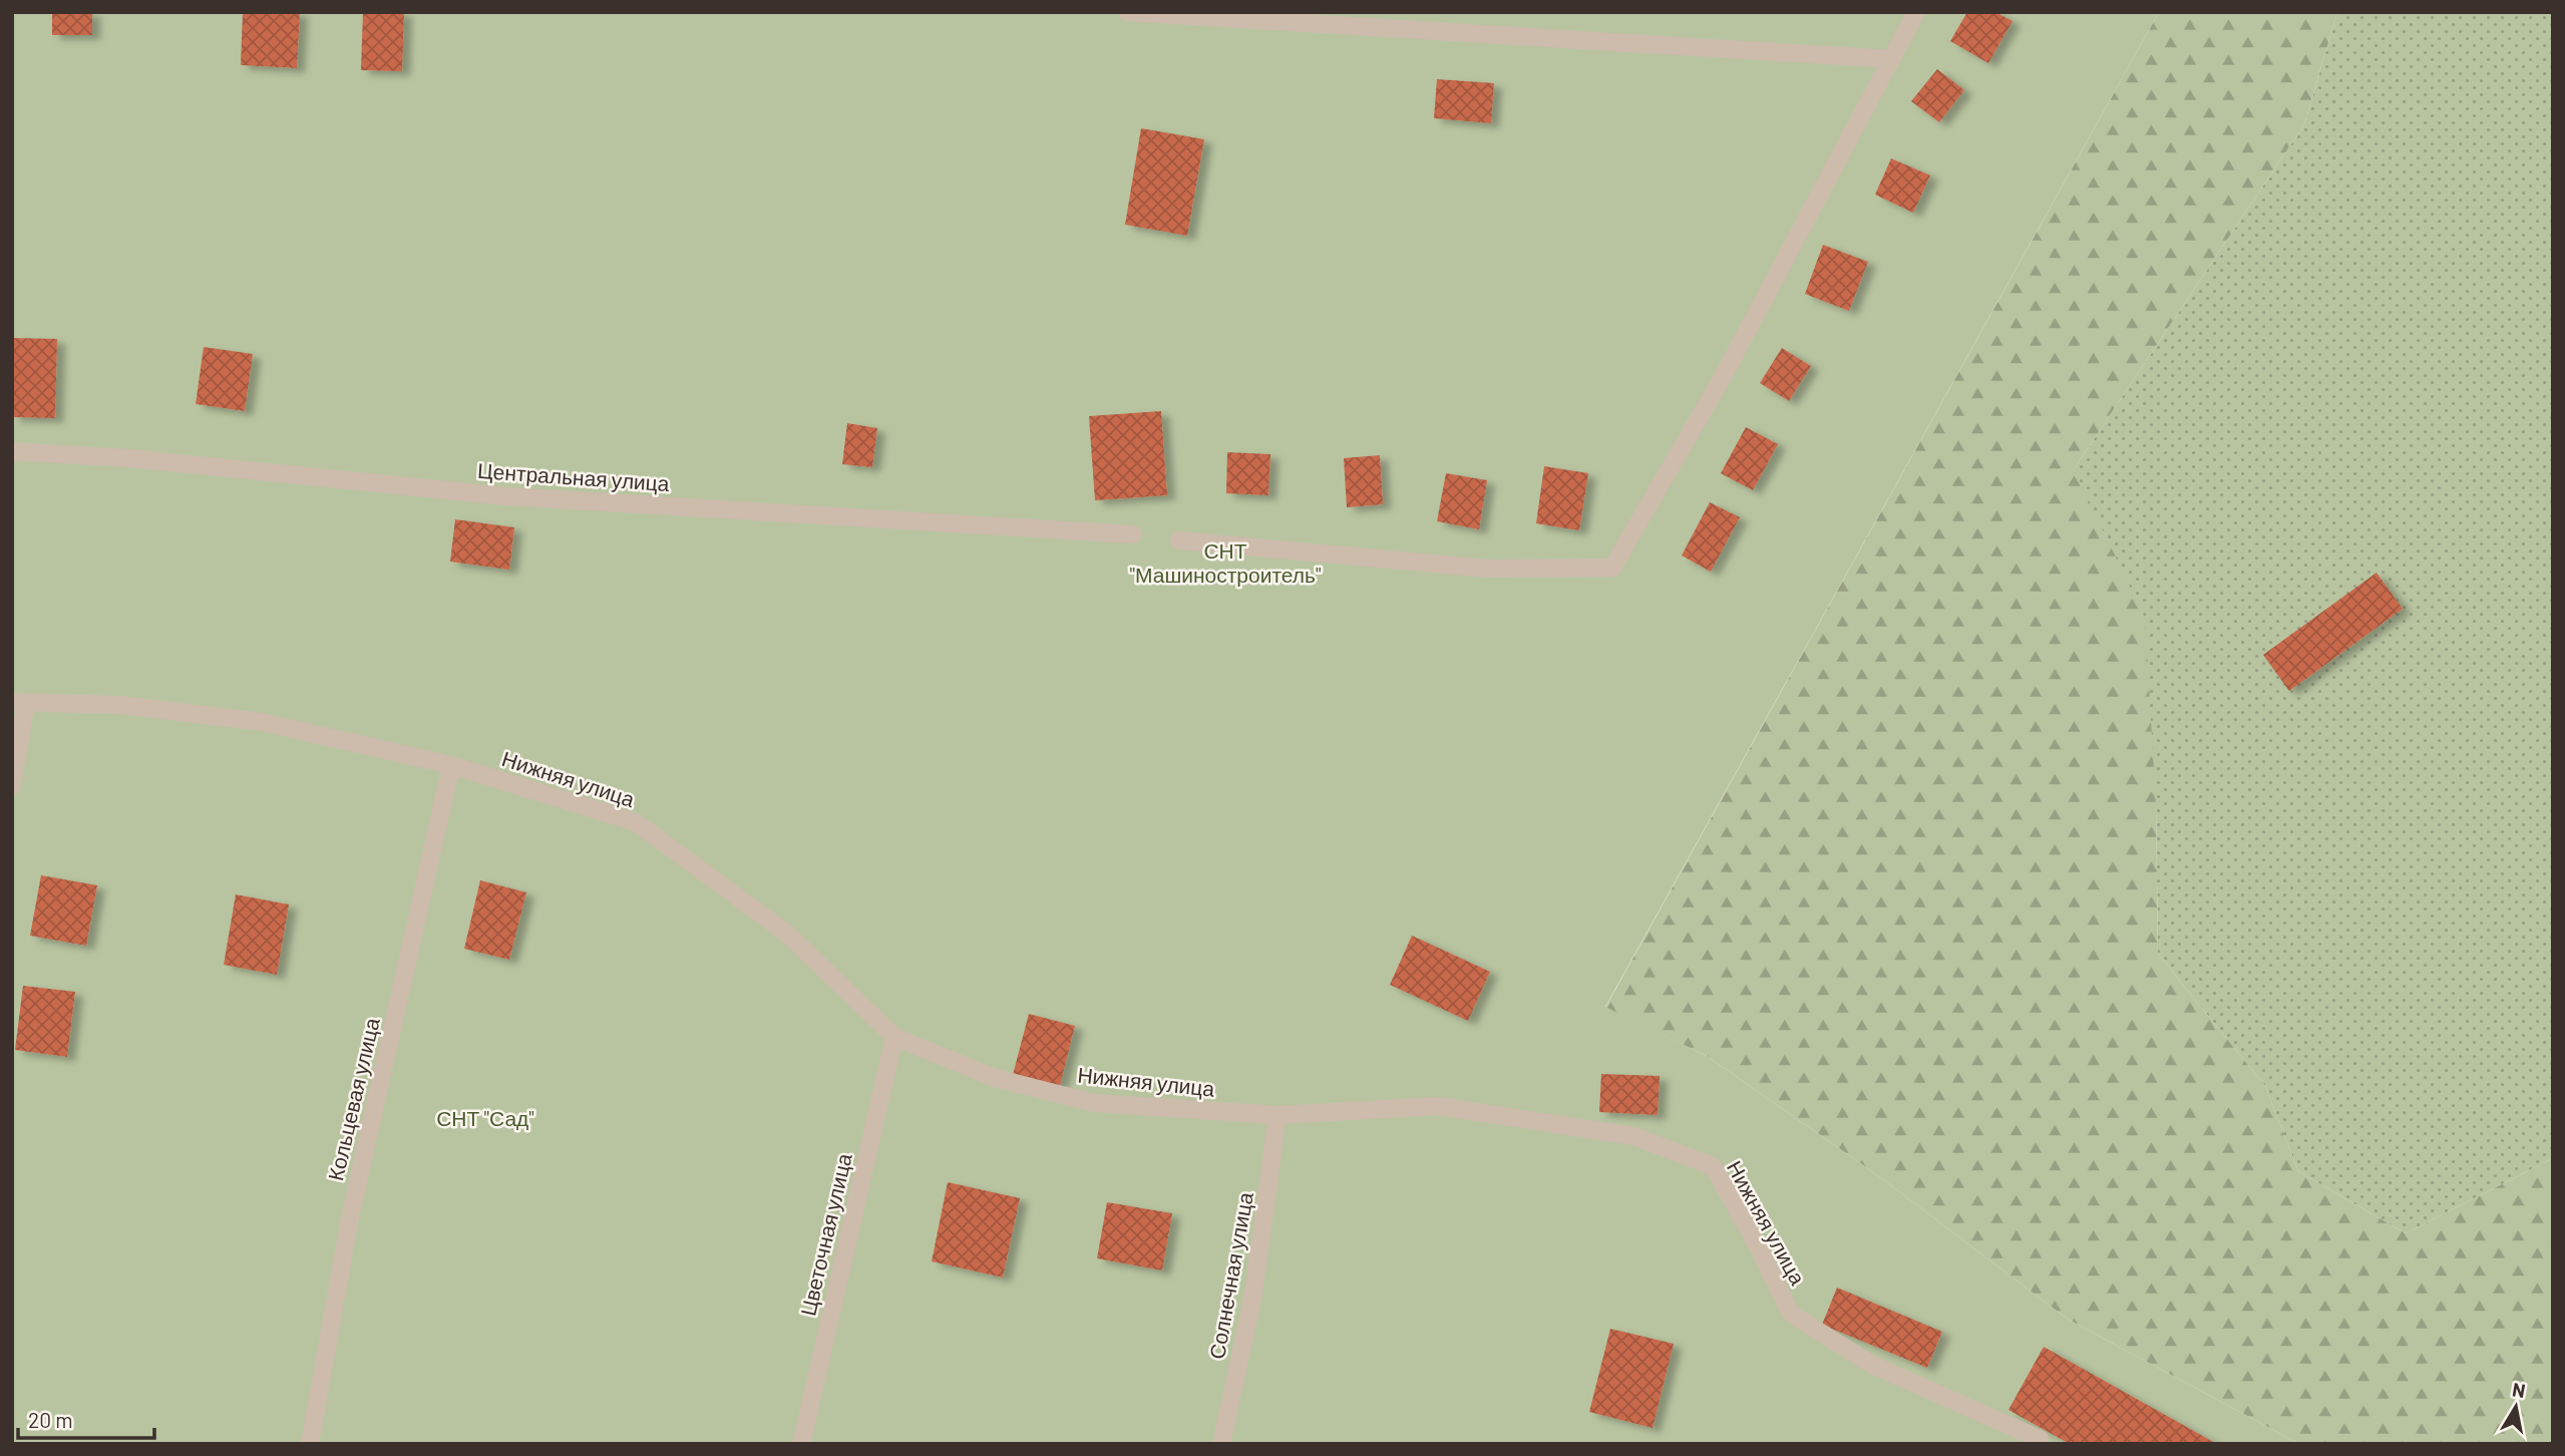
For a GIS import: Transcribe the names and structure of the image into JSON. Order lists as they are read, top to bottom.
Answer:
{
  "streets": {
    "street": [
      "Центральная улица",
      "Нижняя улица",
      "Кольцевая улица",
      "Цветочная улица",
      "Солнечная улица"
    ]
  },
  "crossings": [
    ["Нижняя улица", "Кольцевая улица"],
    ["Нижняя улица", "Цветочная улица"],
    ["Нижняя улица", "Солнечная улица"]
  ],
  "parks": ["СНТ \"Машиностроитель\"", "СНТ \"Сад\""],
  "scale_bar": "20 m",
  "north": "top"
}
